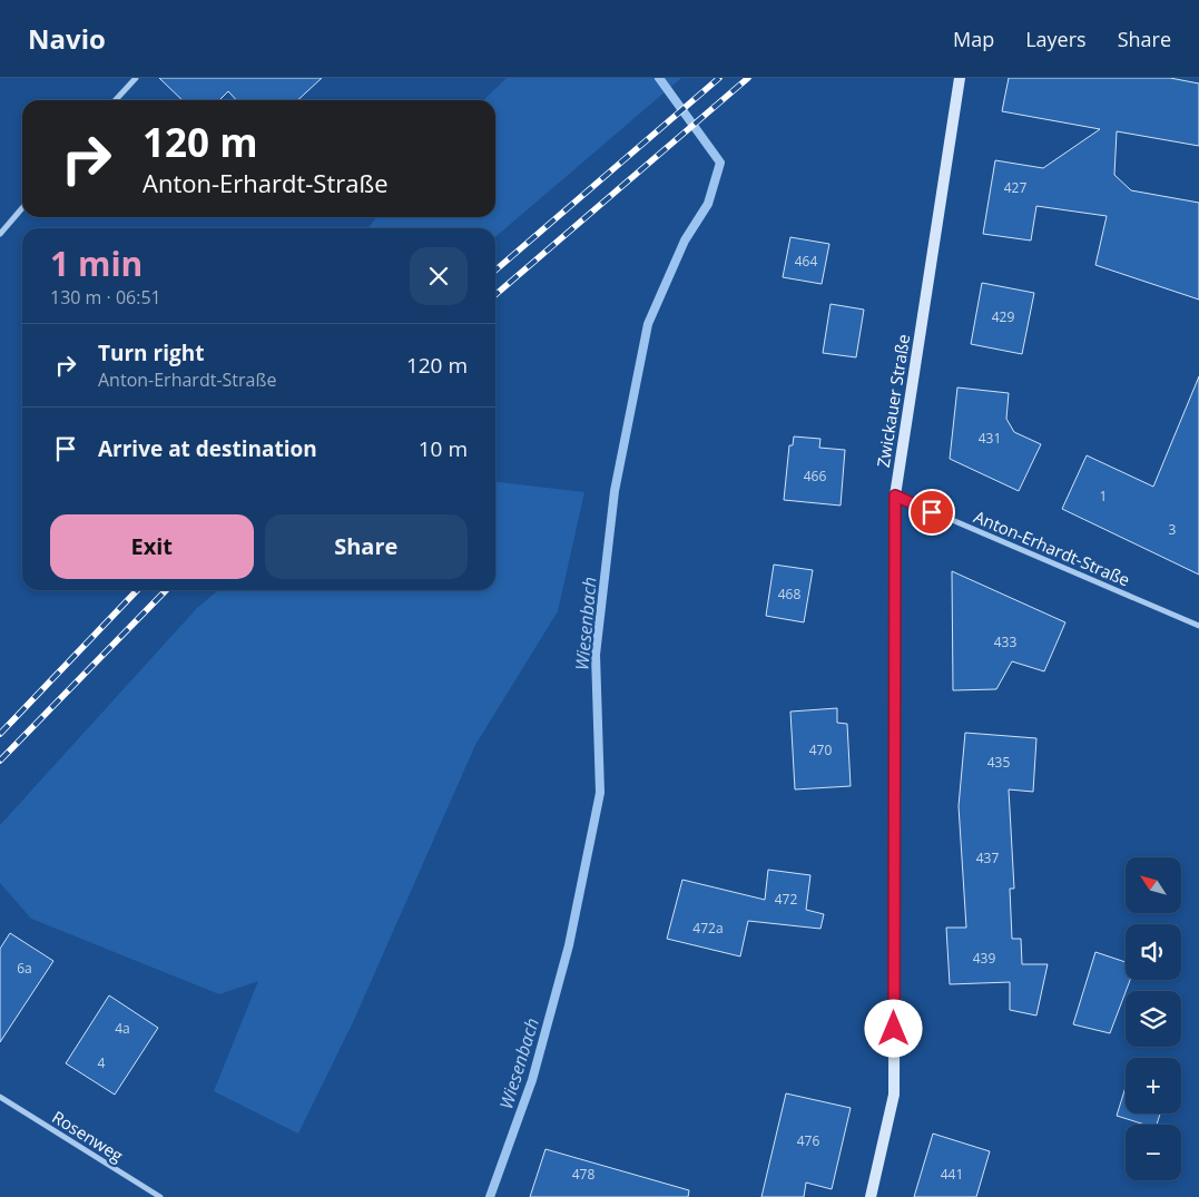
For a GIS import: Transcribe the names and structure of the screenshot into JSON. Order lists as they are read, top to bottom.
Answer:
{
  "streets": {
    "main road": ["Zwickauer Straße"],
    "street": ["Anton-Erhardt-Straße", "Rosenweg"]
  },
  "crossings": [
    ["Zwickauer Straße", "Anton-Erhardt-Straße"]
  ],
  "water": ["Wiesenbach"],
  "house_numbers": [
    "427",
    "464",
    "429",
    "431",
    "466",
    "1",
    "3",
    "468",
    "433",
    "470",
    "435",
    "437",
    "472",
    "472a",
    "439",
    "6a",
    "4a",
    "4",
    "476",
    "478",
    "441"
  ],
  "north": "top left",
  "page": {
    "header": "Navio",
    "nav": ["Map", "Layers", "Share"],
    "turn": ["120 m", "Anton-Erhardt-Straße"],
    "heading": ["1 min", "130 m · 06:51"],
    "list": [
      {
        "name": "Turn right",
        "note": "Anton-Erhardt-Straße",
        "value": "120 m"
      },
      {
        "name": "Arrive at destination",
        "value": "10 m"
      }
    ],
    "buttons": ["Exit", "Share"],
    "map_buttons": ["+", "−"]
  }
}
